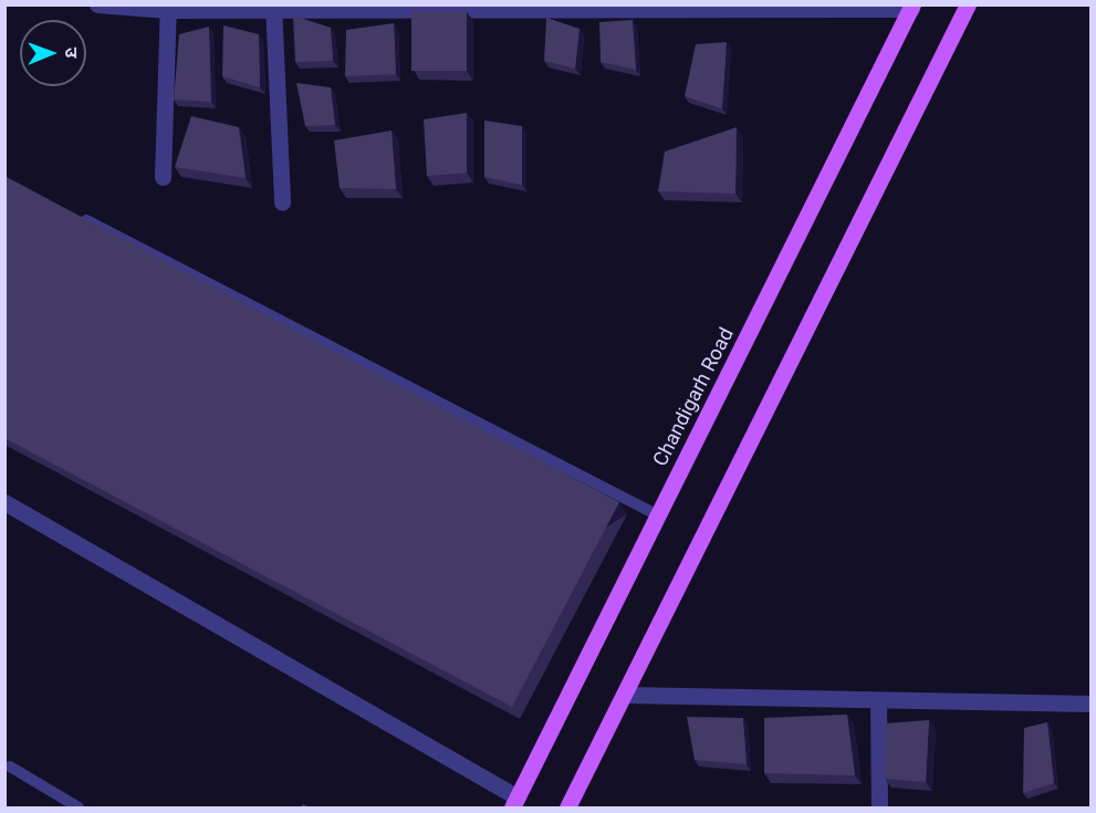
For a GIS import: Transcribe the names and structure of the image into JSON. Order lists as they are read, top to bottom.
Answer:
{
  "streets": {
    "main road": ["Chandigarh Road"]
  },
  "north": "right"
}
